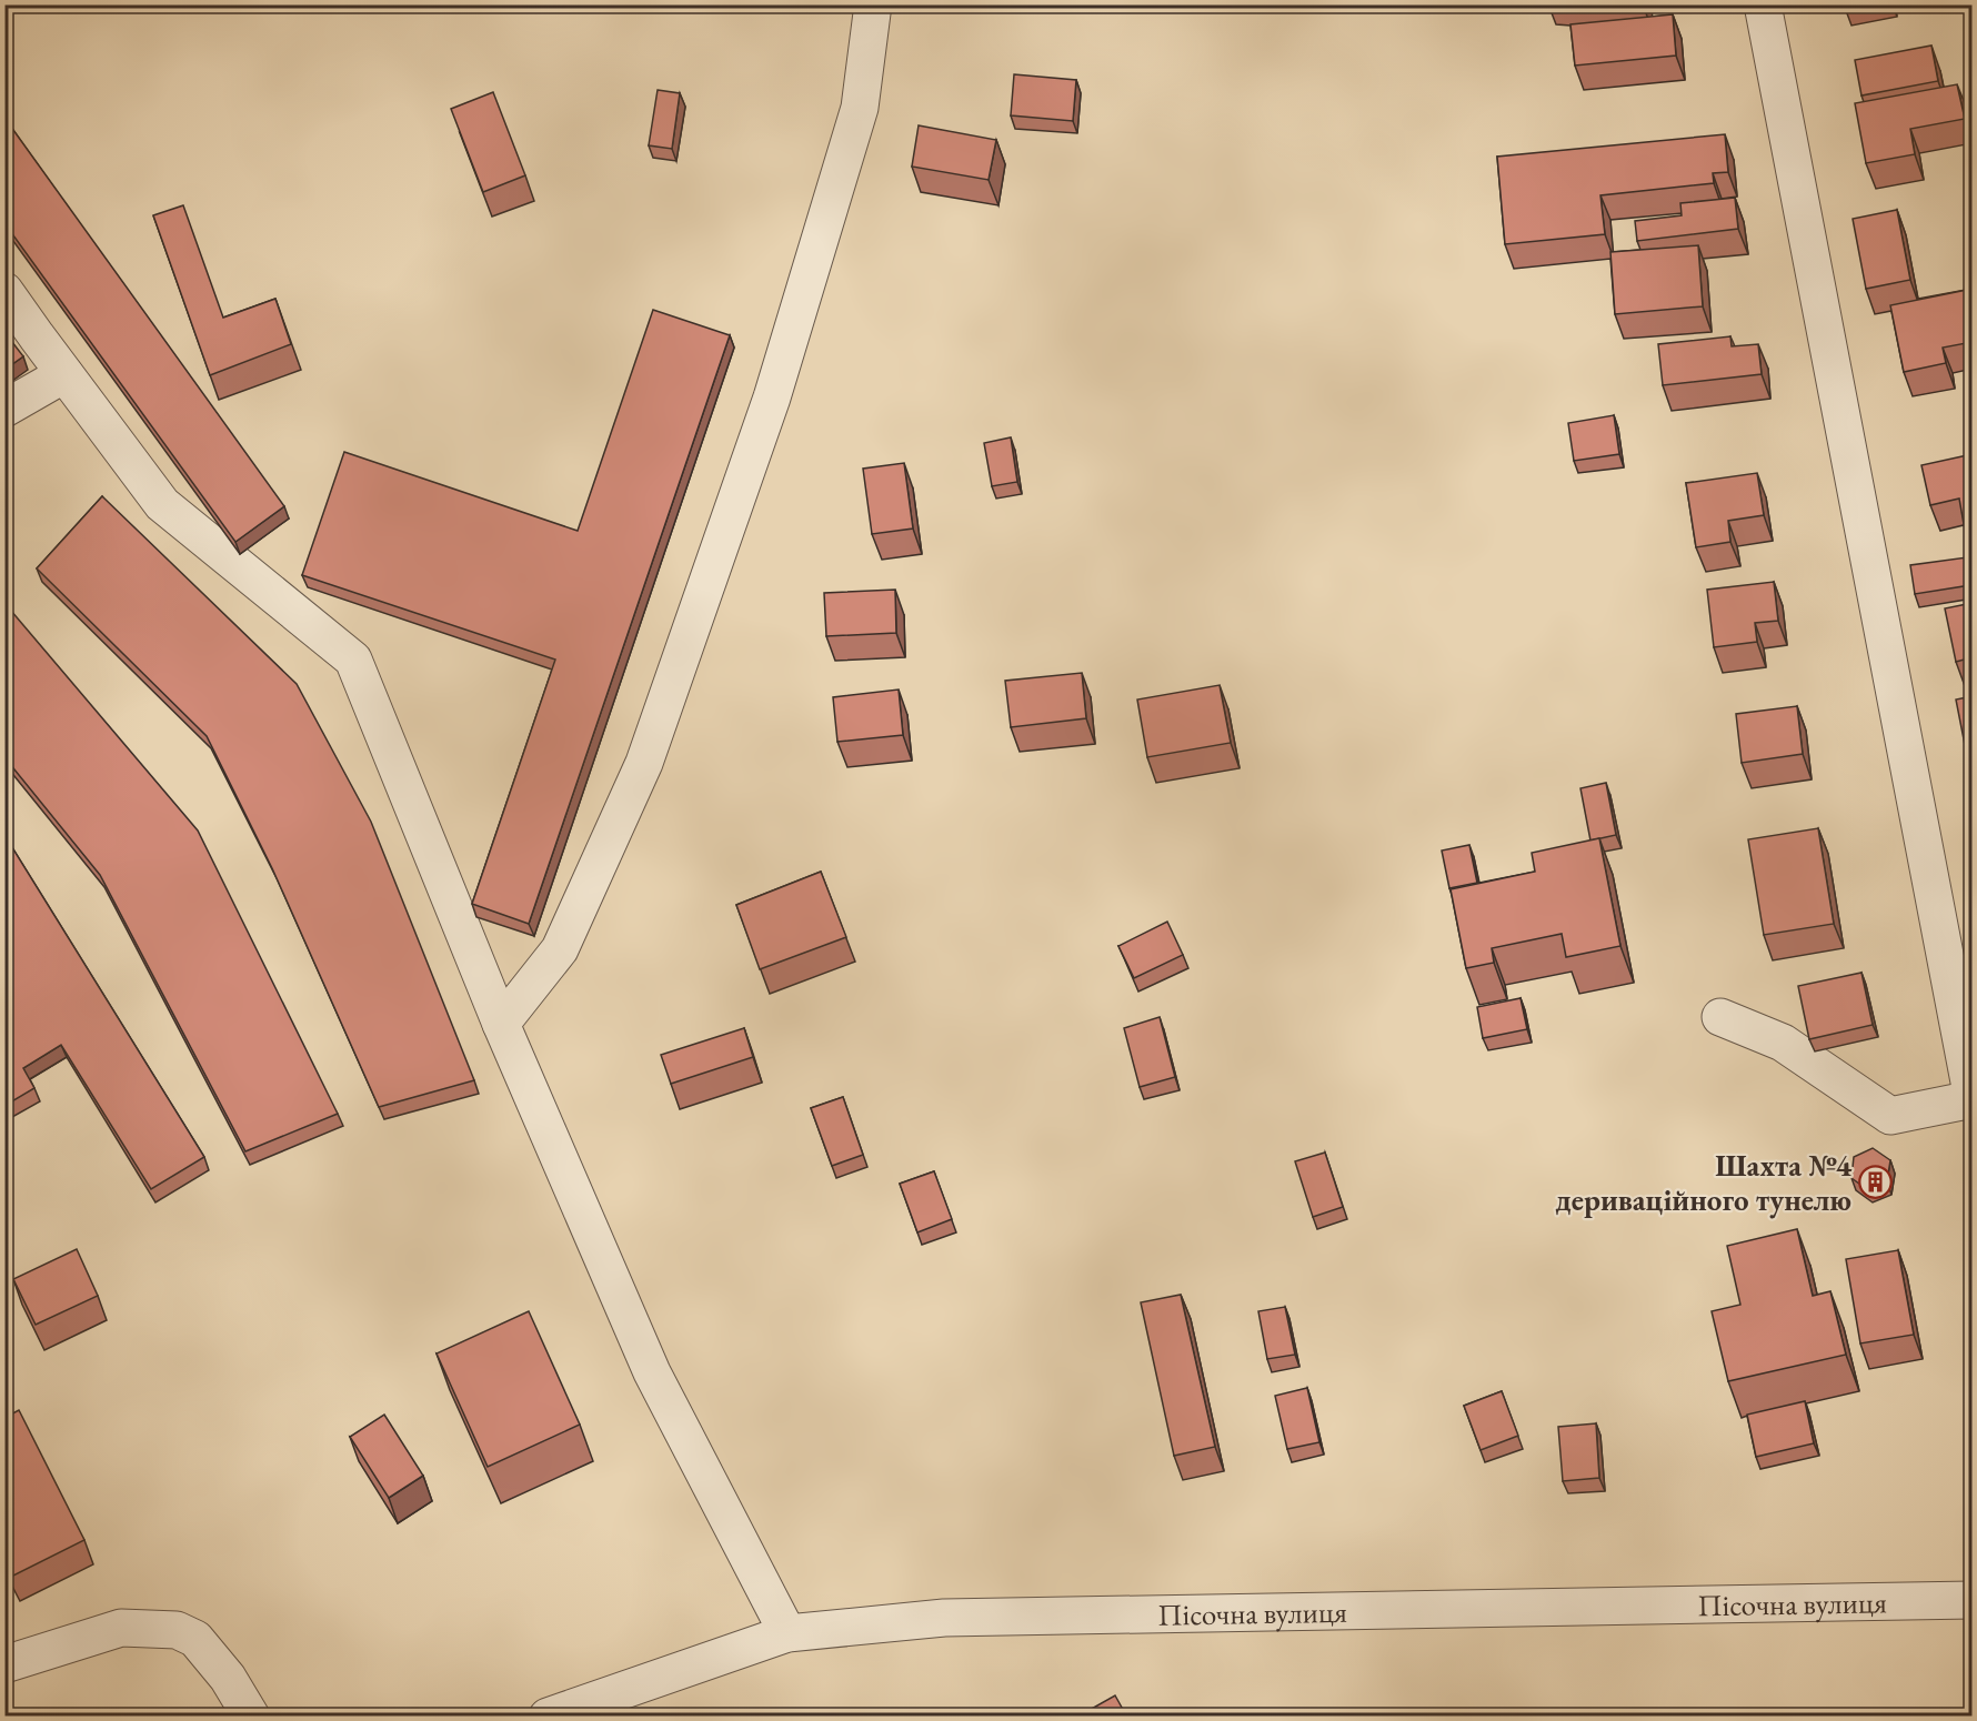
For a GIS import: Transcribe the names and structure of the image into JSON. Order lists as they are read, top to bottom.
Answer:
{
  "streets": {
    "street": ["Пісочна вулиця"]
  },
  "places": {
    "building": ["Шахта №4 дериваційного тунелю"]
  }
}
